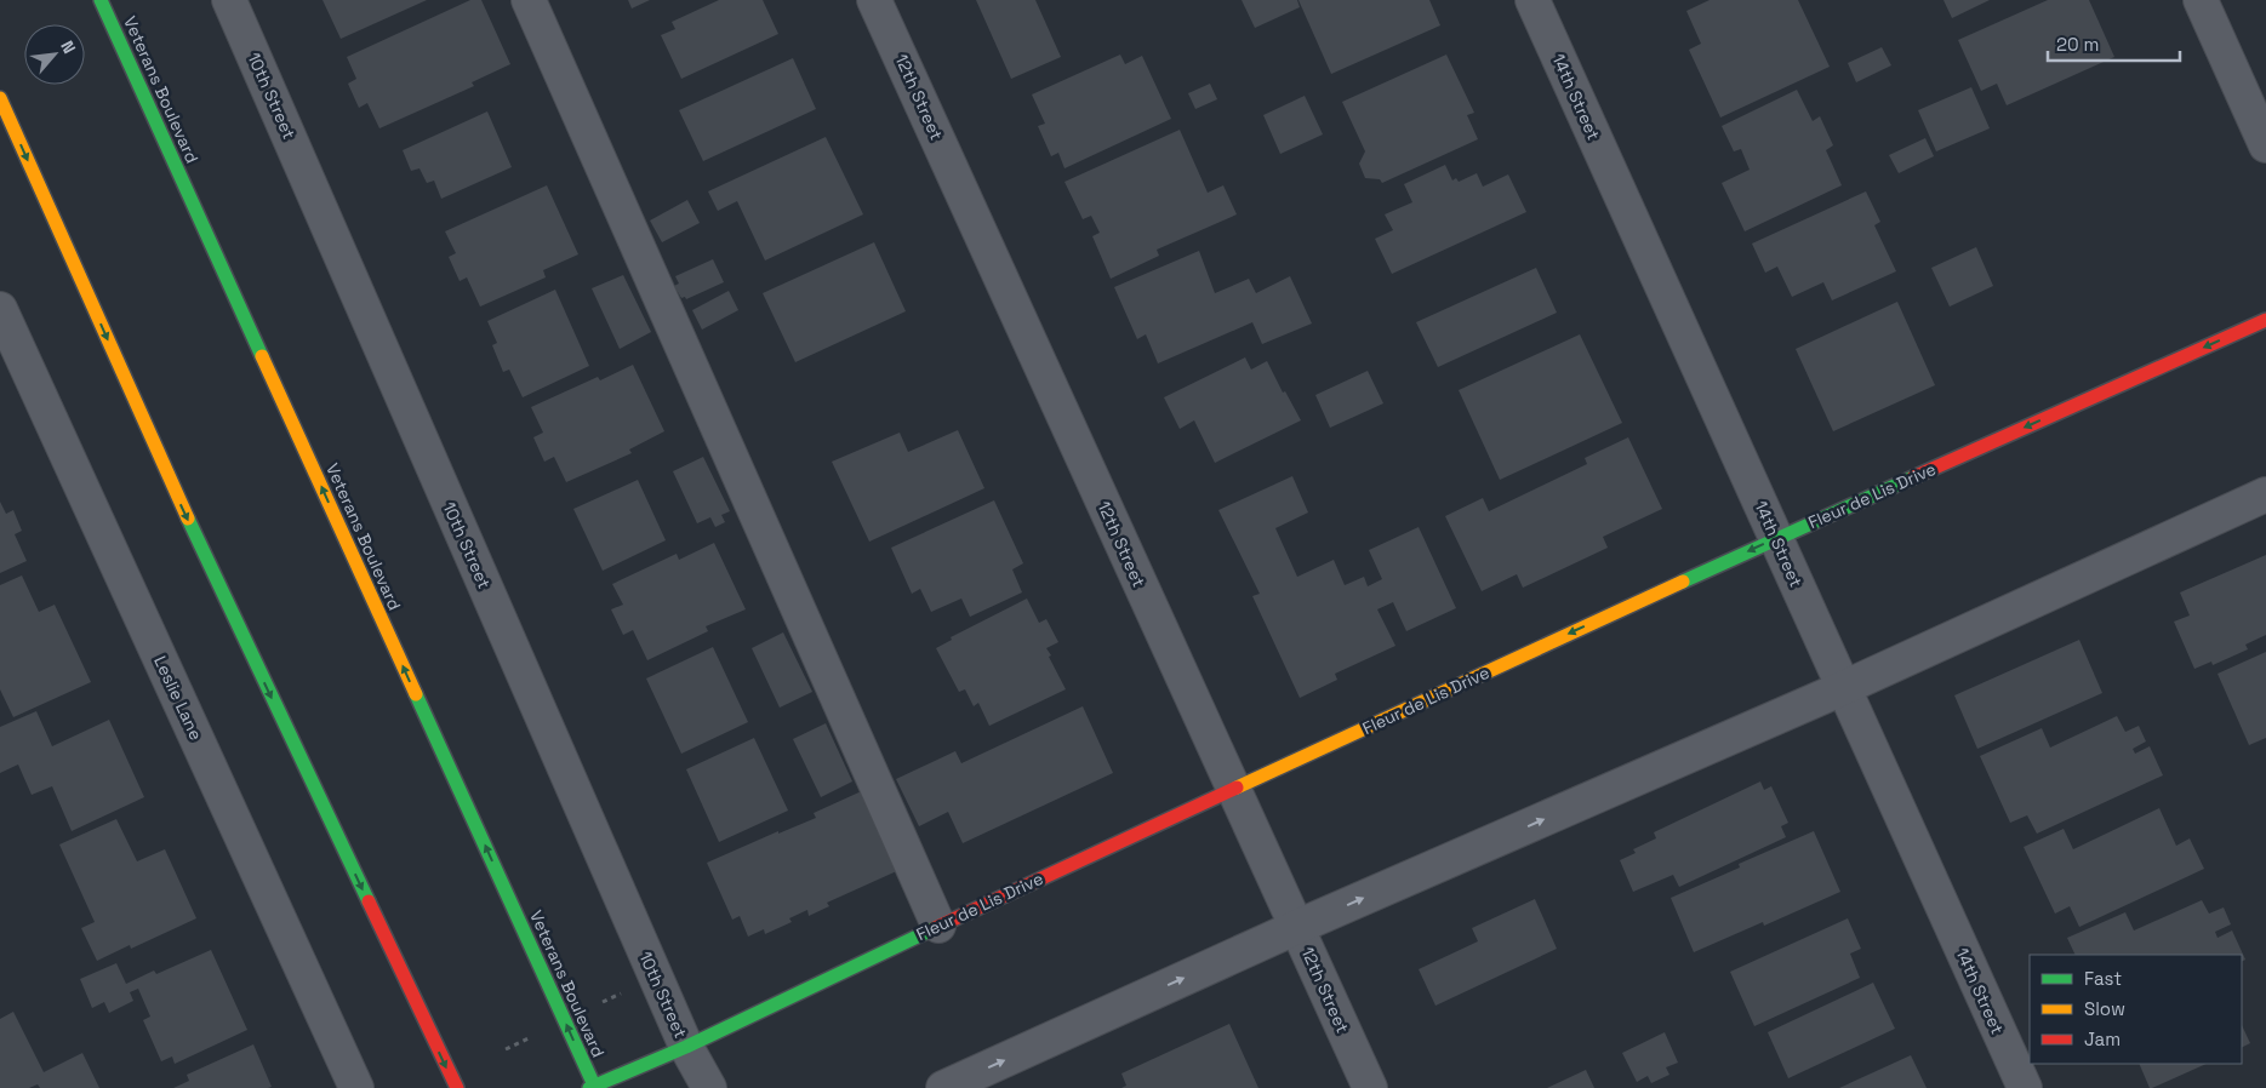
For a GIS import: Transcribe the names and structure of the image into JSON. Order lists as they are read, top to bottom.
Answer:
{
  "streets": {
    "main road": ["Veterans Boulevard", "Fleur de Lis Drive"],
    "street": [
      "10th Street",
      "12th Street",
      "14th Street",
      "Leslie Lane"
    ]
  },
  "crossings": [
    ["Veterans Boulevard", "Fleur de Lis Drive"],
    ["10th Street", "Fleur de Lis Drive"],
    ["12th Street", "Fleur de Lis Drive"],
    ["14th Street", "Fleur de Lis Drive"]
  ],
  "one_way": ["Veterans Boulevard", "Fleur de Lis Drive"],
  "legend": ["Fast", "Slow", "Jam"],
  "scale_bar": "20 m",
  "north": "top right"
}
